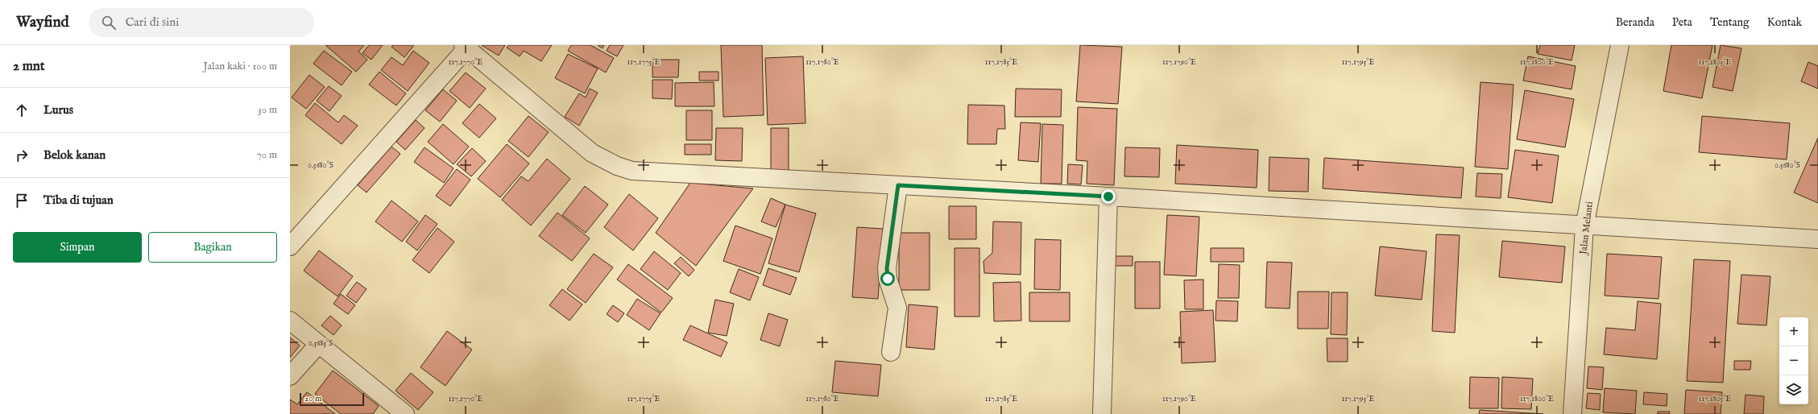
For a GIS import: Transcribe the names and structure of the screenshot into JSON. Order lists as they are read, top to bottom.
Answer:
{
  "streets": {
    "street": ["Jalan Melanti"]
  },
  "scale_bar": "20 m",
  "page": {
    "header": "Wayfind",
    "search": "Cari di sini",
    "nav": [
      "Beranda",
      "Peta",
      "Tentang",
      "Kontak"
    ],
    "heading": ["2 mnt", "Jalan kaki · 100 m"],
    "list": [
      ["Lurus", "30 m"],
      ["Belok kanan", "70 m"],
      "Tiba di tujuan"
    ],
    "buttons": ["Simpan", "Bagikan"],
    "map_buttons": ["+", "−"],
    "scale": "20 m"
  },
  "coordinates": [
    "117.1770°E",
    "117.1775°E",
    "117.1780°E",
    "117.1785°E",
    "117.1790°E",
    "117.1795°E",
    "117.1800°E",
    "117.1805°E",
    "0.5680°S",
    "0.5685°S"
  ]
}
